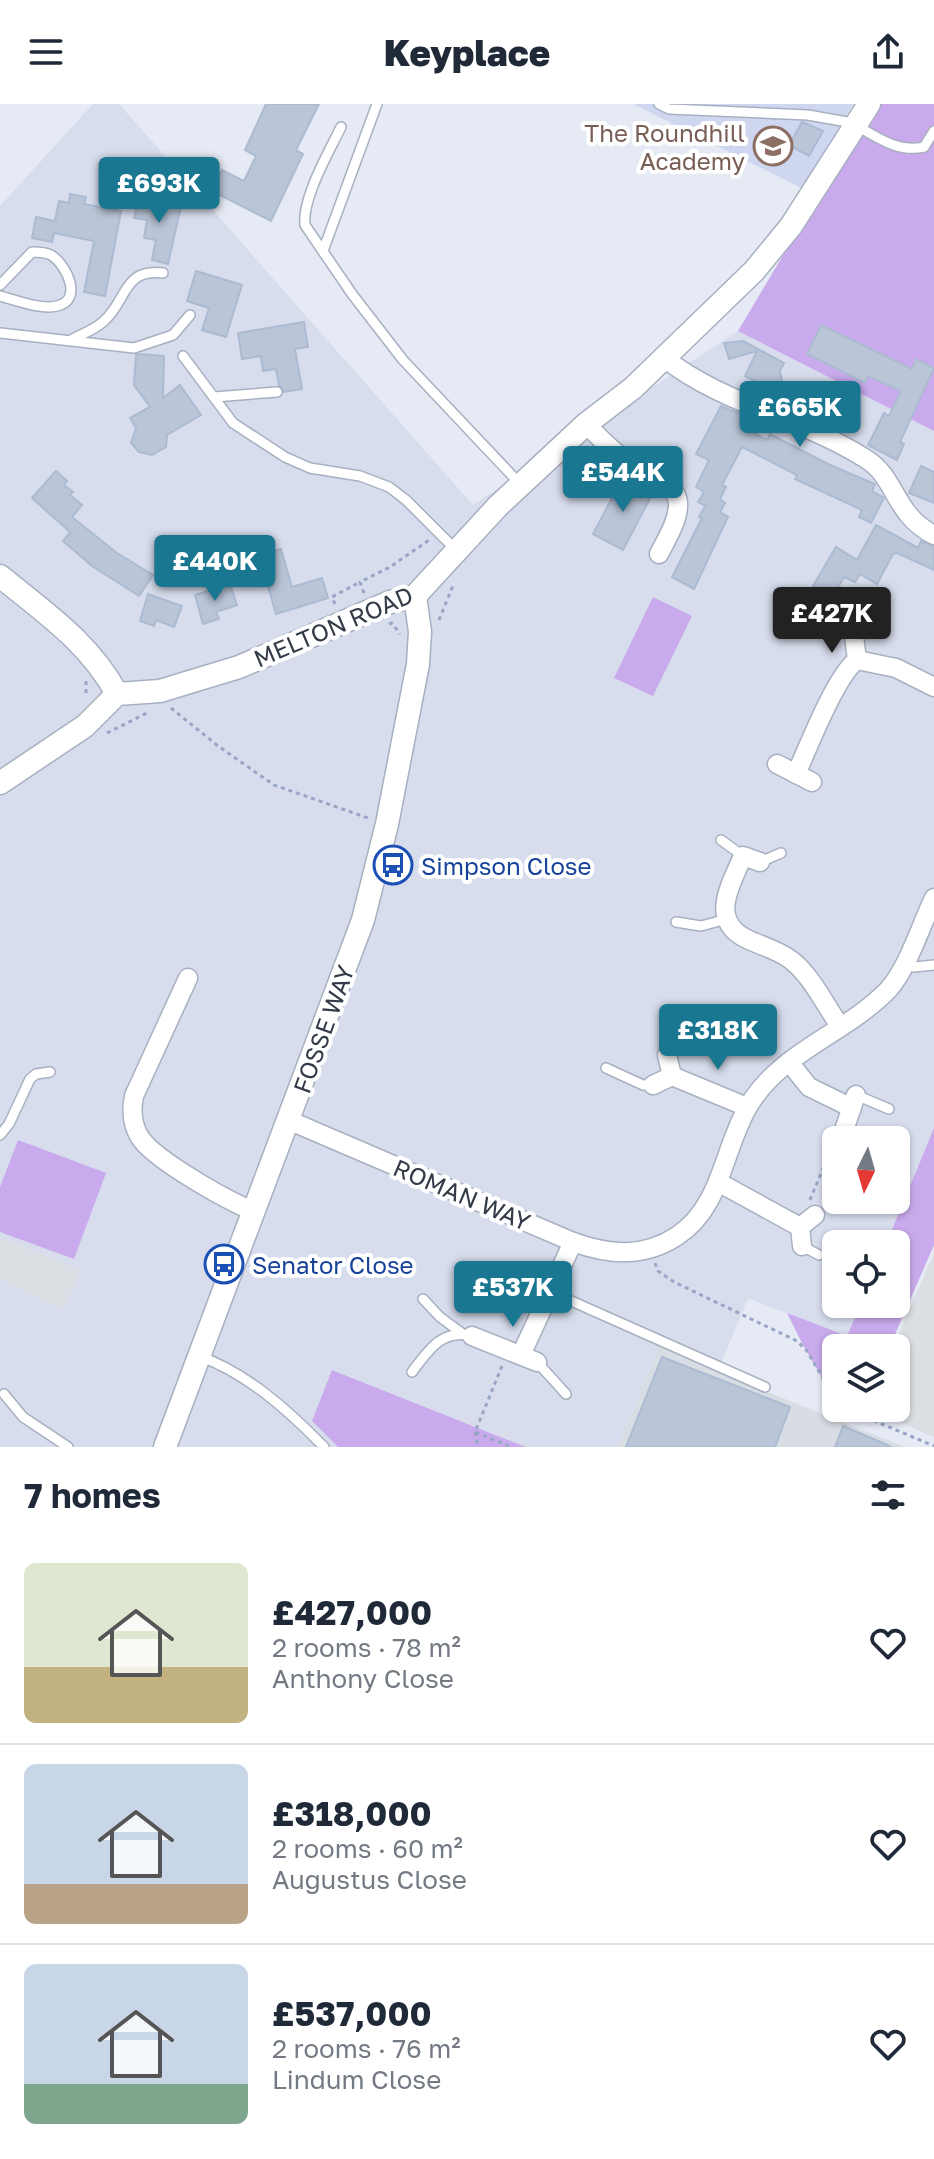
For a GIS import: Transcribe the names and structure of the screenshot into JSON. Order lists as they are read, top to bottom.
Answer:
{
  "streets": {
    "street": ["MELTON ROAD", "FOSSE WAY", "ROMAN WAY"]
  },
  "crossings": [
    ["MELTON ROAD", "FOSSE WAY"],
    ["FOSSE WAY", "ROMAN WAY"]
  ],
  "places": {
    "school or university": ["The Roundhill Academy"],
    "bus stop": ["Simpson Close", "Senator Close"]
  },
  "north": "bottom",
  "page": {
    "header": "Keyplace",
    "price": [
      "£693K",
      "£665K",
      "£544K",
      "£440K",
      "£427K",
      "£318K",
      "£537K"
    ],
    "heading": "7 homes",
    "list": [
      {
        "name": "£427,000",
        "note": "2 rooms · 78 m² · Anthony Close"
      },
      {
        "name": "£318,000",
        "note": "2 rooms · 60 m² · Augustus Close"
      },
      {
        "name": "£537,000",
        "note": "2 rooms · 76 m² · Lindum Close"
      }
    ]
  }
}
